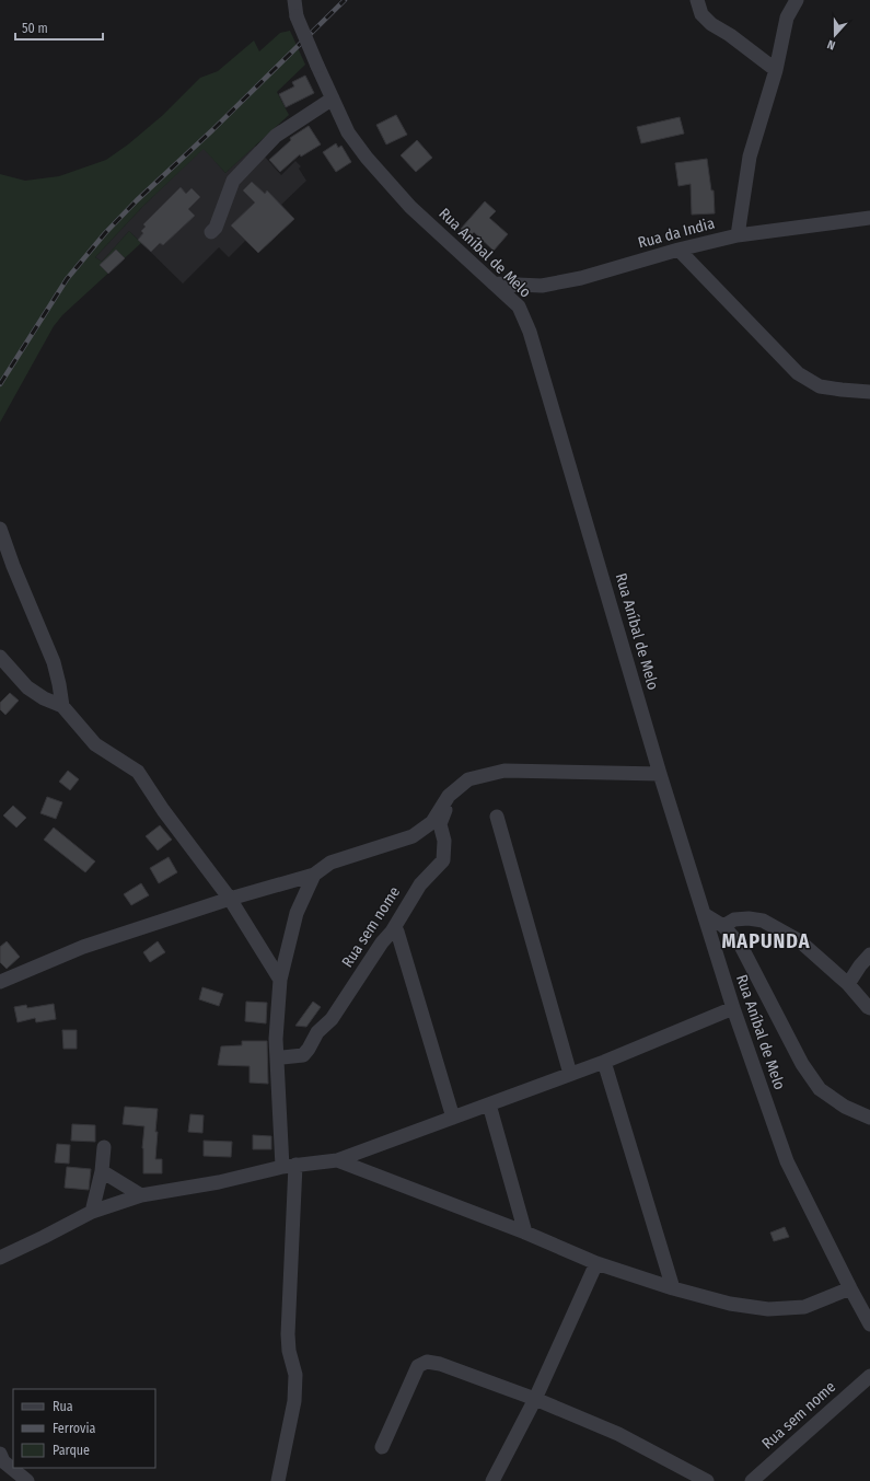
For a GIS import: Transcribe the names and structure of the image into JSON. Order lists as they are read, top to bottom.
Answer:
{
  "streets": {
    "street": ["Rua da India", "Rua Aníbal de Melo", "Rua sem nome"]
  },
  "crossings": [
    ["Rua da India", "Rua Aníbal de Melo"]
  ],
  "districts": ["MAPUNDA"],
  "legend": ["Rua", "Ferrovia", "Parque"],
  "scale_bar": "50 m",
  "north": "bottom"
}
